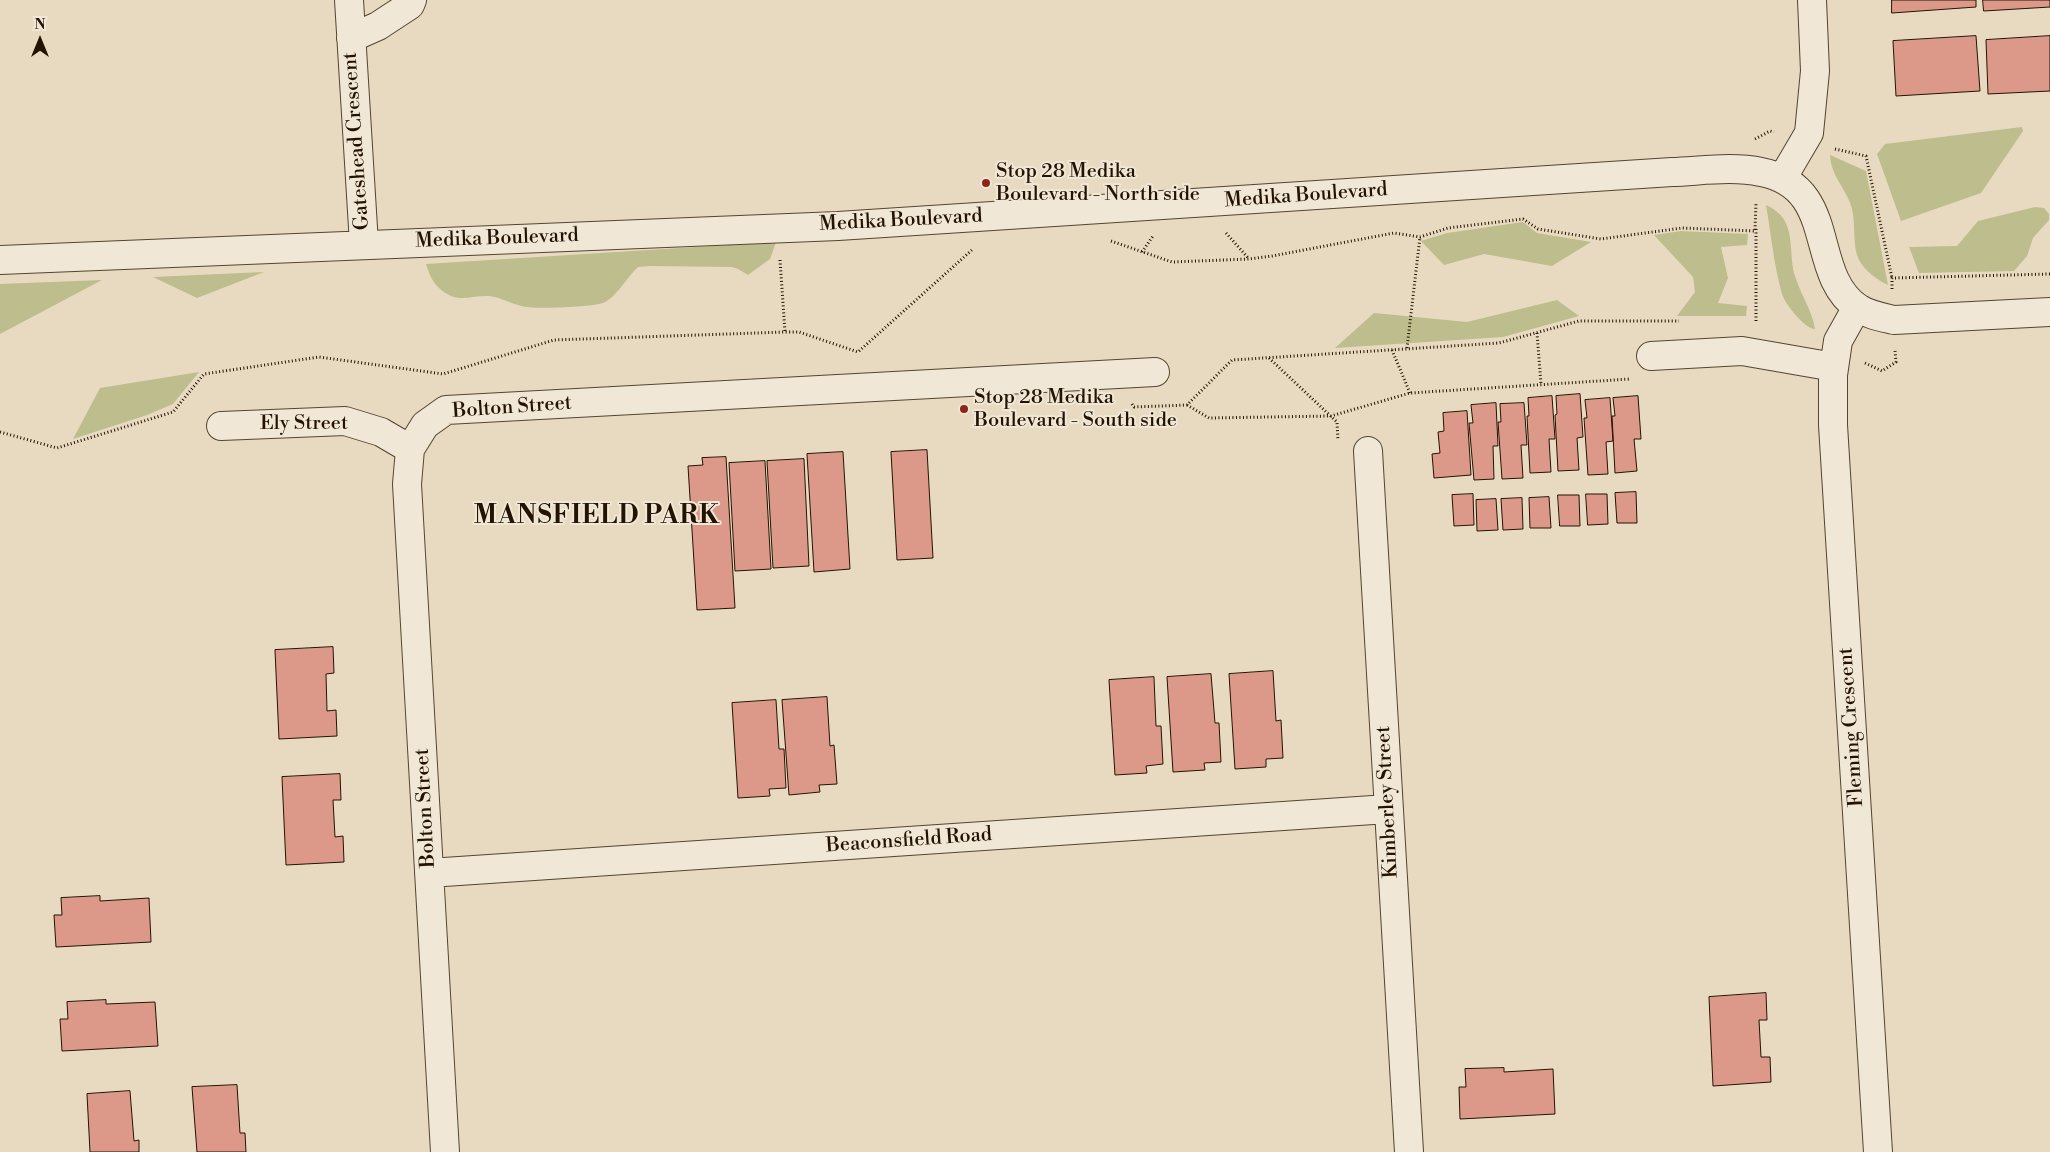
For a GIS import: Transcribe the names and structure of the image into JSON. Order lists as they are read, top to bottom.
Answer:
{
  "streets": {
    "street": [
      "Gateshead Crescent",
      "Medika Boulevard",
      "Bolton Street",
      "Ely Street",
      "Fleming Crescent",
      "Kimberley Street",
      "Beaconsfield Road"
    ]
  },
  "crossings": [
    ["Gateshead Crescent", "Medika Boulevard"],
    ["Medika Boulevard", "Fleming Crescent"],
    ["Bolton Street", "Ely Street"],
    ["Bolton Street", "Beaconsfield Road"],
    ["Kimberley Street", "Beaconsfield Road"]
  ],
  "districts": ["MANSFIELD PARK"],
  "places": ["Stop 28 Medika Boulevard - North side", "Stop 28 Medika Boulevard - South side"],
  "north": "top"
}
